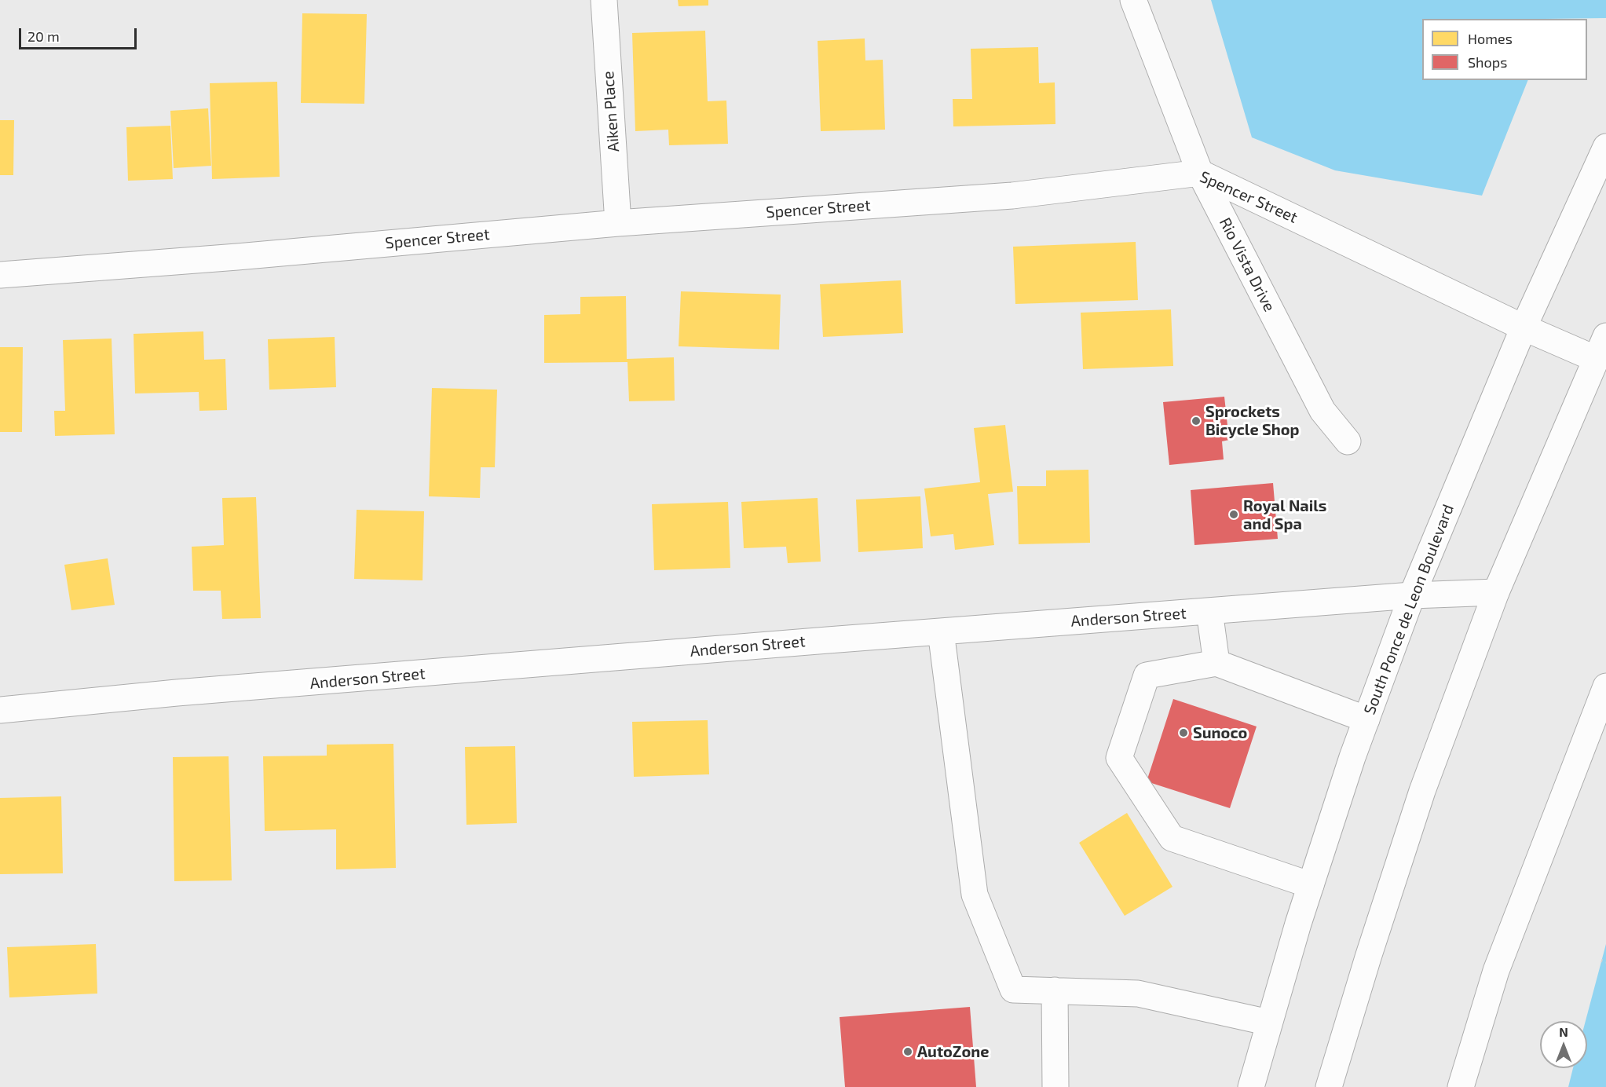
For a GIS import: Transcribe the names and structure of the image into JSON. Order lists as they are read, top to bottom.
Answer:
{
  "streets": {
    "main road": [
      "Aiken Place",
      "Spencer Street",
      "Rio Vista Drive",
      "South Ponce de Leon Boulevard",
      "Anderson Street"
    ]
  },
  "crossings": [
    ["Aiken Place", "Spencer Street"],
    ["Spencer Street", "Rio Vista Drive"],
    ["Spencer Street", "South Ponce de Leon Boulevard"],
    ["South Ponce de Leon Boulevard", "Anderson Street"]
  ],
  "places": [
    "Sprockets Bicycle Shop",
    "Royal Nails and Spa",
    "Sunoco",
    "AutoZone"
  ],
  "legend": ["Homes", "Shops"],
  "scale_bar": "20 m",
  "north": "top"
}
